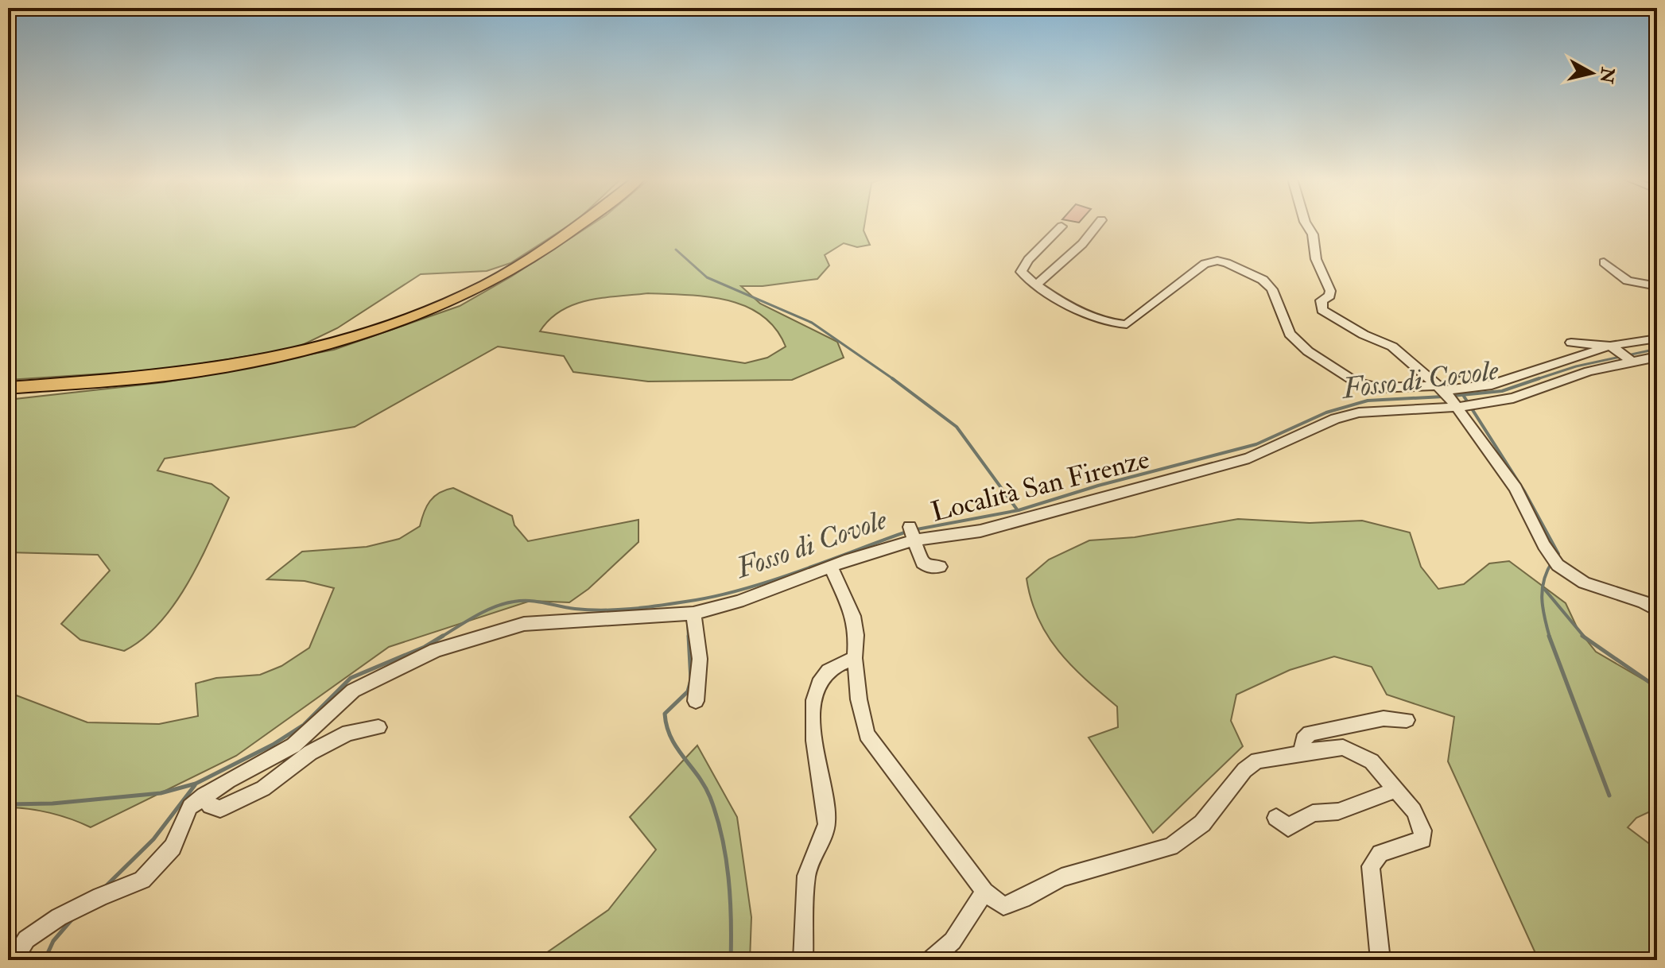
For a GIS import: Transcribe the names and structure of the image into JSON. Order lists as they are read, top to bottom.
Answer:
{
  "streets": {
    "street": ["Località San Firenze"]
  },
  "water": ["Fosso di Covole"],
  "north": "right"
}
